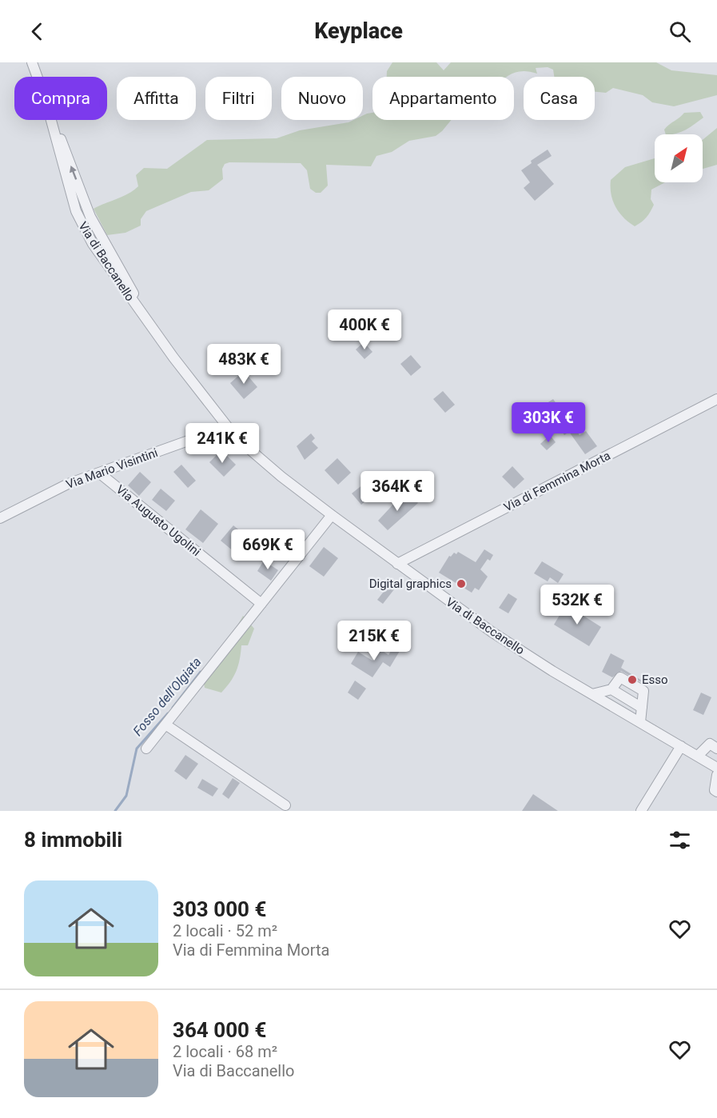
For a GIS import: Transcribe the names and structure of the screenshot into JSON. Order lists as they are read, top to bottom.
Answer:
{
  "streets": {
    "street": [
      "Via di Baccanello",
      "Via Mario Visintini",
      "Via di Femmina Morta",
      "Via Augusto Ugolini"
    ]
  },
  "crossings": [
    ["Via di Baccanello", "Via Mario Visintini"],
    ["Via di Baccanello", "Via di Femmina Morta"],
    ["Via Mario Visintini", "Via Augusto Ugolini"]
  ],
  "water": ["Fosso dell'Olgiata"],
  "places": ["Digital graphics", "Esso"],
  "north": "top right",
  "page": {
    "header": "Keyplace",
    "chip": [
      "Compra",
      "Affitta",
      "Filtri",
      "Nuovo",
      "Appartamento",
      "Casa"
    ],
    "price": [
      "400K €",
      "483K €",
      "303K €",
      "241K €",
      "364K €",
      "669K €",
      "532K €",
      "215K €"
    ],
    "heading": "8 immobili",
    "list": [
      {
        "name": "303 000 €",
        "note": "2 locali · 52 m² · Via di Femmina Morta"
      },
      {
        "name": "364 000 €",
        "note": "2 locali · 68 m² · Via di Baccanello"
      }
    ]
  }
}
